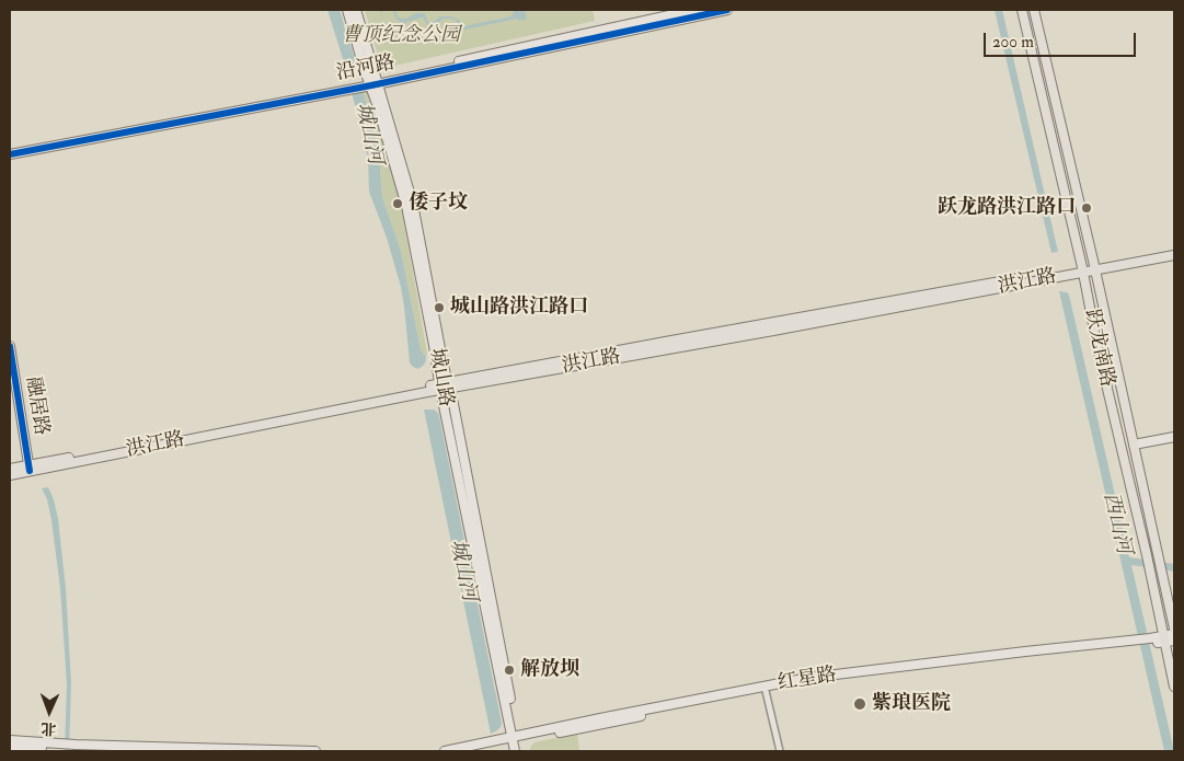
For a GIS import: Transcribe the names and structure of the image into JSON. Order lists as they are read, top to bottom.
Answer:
{
  "streets": {
    "main road": [
      "沿河路",
      "洪江路",
      "跃龙南路",
      "城山路",
      "融居路",
      "红星路"
    ]
  },
  "crossings": [
    ["沿河路", "城山路"],
    ["洪江路", "跃龙南路"],
    ["洪江路", "城山路"],
    ["洪江路", "融居路"],
    ["跃龙南路", "红星路"],
    ["城山路", "红星路"]
  ],
  "water": ["城山河", "西山河"],
  "parks": ["曹顶纪念公园"],
  "places": [
    "倭子坟",
    "跃龙路洪江路口",
    "城山路洪江路口",
    "解放坝",
    "紫琅医院"
  ],
  "scale_bar": "200 m",
  "north": "bottom"
}
